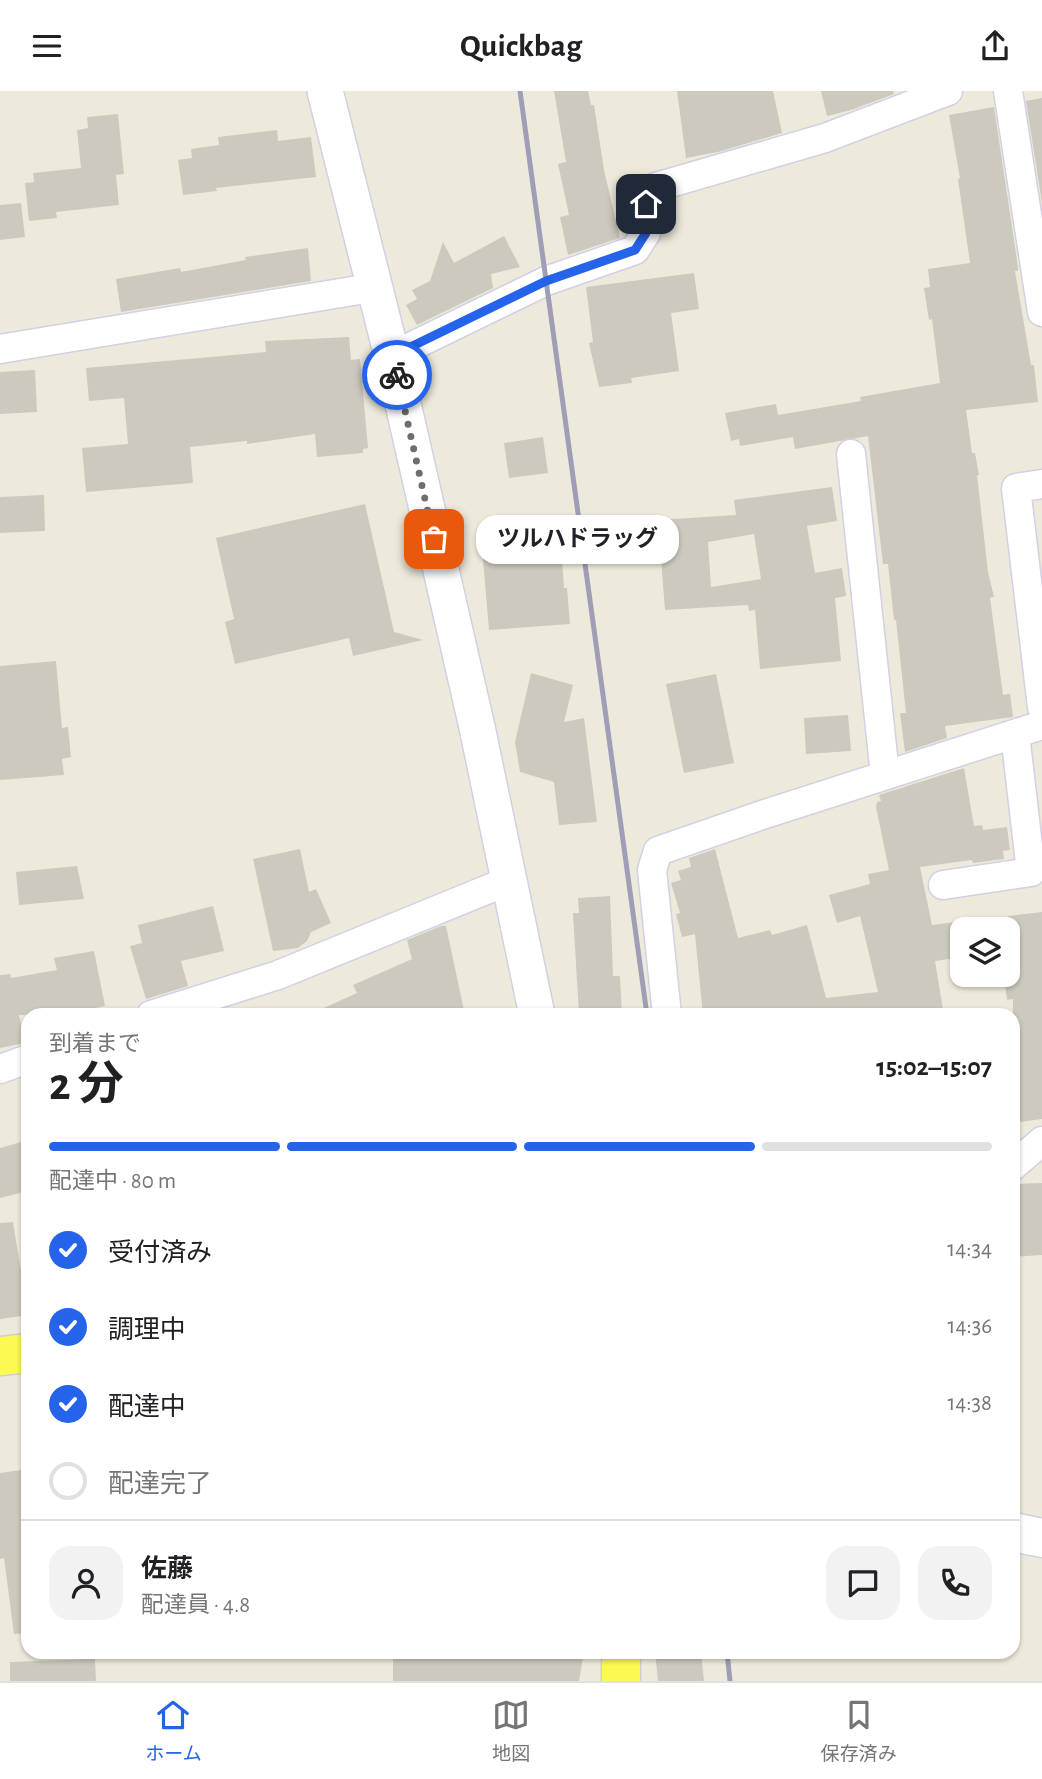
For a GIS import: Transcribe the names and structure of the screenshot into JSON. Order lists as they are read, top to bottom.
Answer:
{
  "places": ["ツルハドラッグ"],
  "page": {
    "header": "Quickbag",
    "bubble": "ツルハドラッグ",
    "heading": ["2 分", "到着まで", "15:02–15:07"],
    "panel": ["佐藤", "配達員 · 4.8"],
    "bar": "配達中 · 80 m",
    "list": [
      ["受付済み", "14:34"],
      ["調理中", "14:36"],
      ["配達中", "14:38"],
      "配達完了"
    ],
    "tabs": ["ホーム", "地図", "保存済み"]
  }
}
